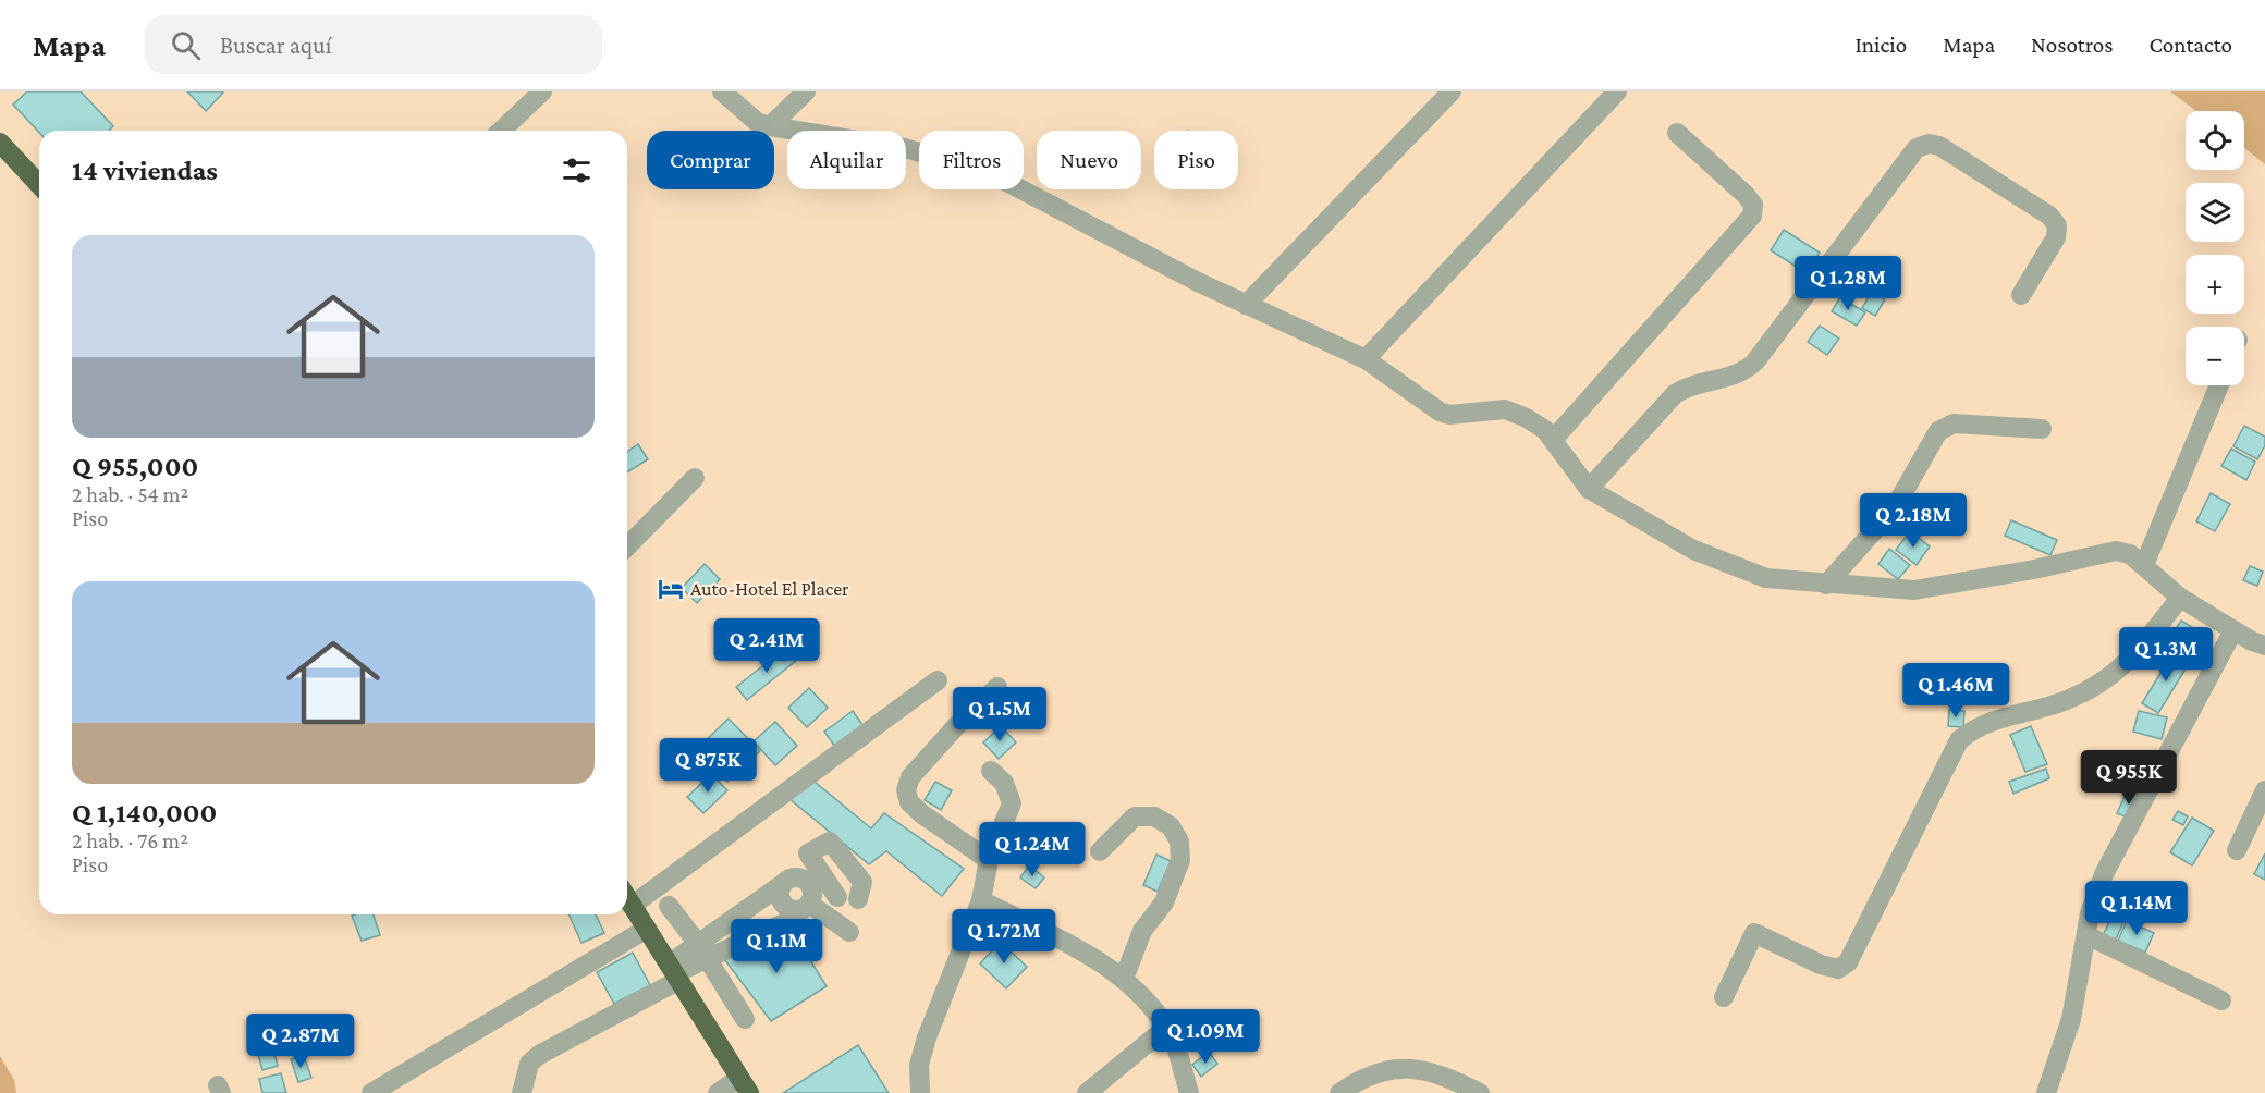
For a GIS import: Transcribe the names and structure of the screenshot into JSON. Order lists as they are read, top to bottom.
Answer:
{
  "places": {
    "hotel": ["Auto-Hotel El Placer"]
  },
  "page": {
    "header": "Mapa",
    "search": "Buscar aquí",
    "nav": [
      "Inicio",
      "Mapa",
      "Nosotros",
      "Contacto"
    ],
    "map_buttons": ["+", "−"],
    "chip": [
      "Comprar",
      "Alquilar",
      "Filtros",
      "Nuevo",
      "Piso"
    ],
    "heading": "14 viviendas",
    "list": [
      {
        "name": "Q 955,000",
        "note": "2 hab. · 54 m² · Piso"
      },
      {
        "name": "Q 1,140,000",
        "note": "2 hab. · 76 m² · Piso"
      }
    ],
    "price": [
      "Q 1.28M",
      "Q 2.18M",
      "Q 2.41M",
      "Q 1.3M",
      "Q 1.46M",
      "Q 1.5M",
      "Q 875K",
      "Q 955K",
      "Q 1.24M",
      "Q 1.14M",
      "Q 1.72M",
      "Q 1.1M",
      "Q 1.09M",
      "Q 2.87M"
    ]
  }
}
